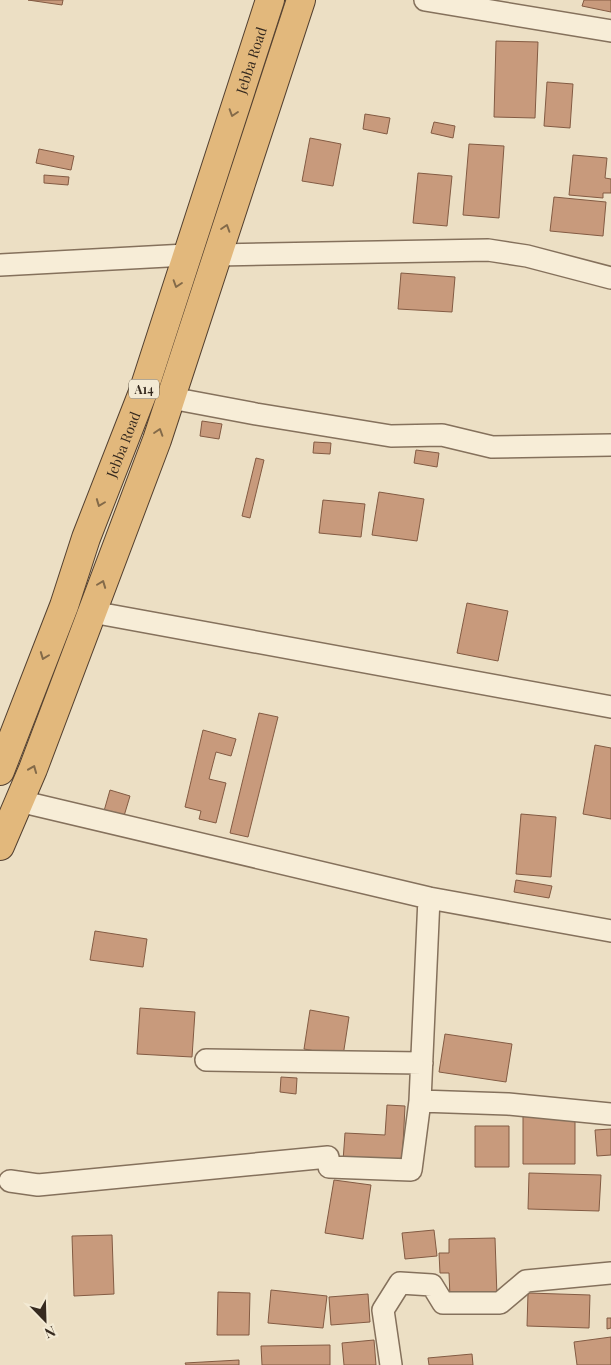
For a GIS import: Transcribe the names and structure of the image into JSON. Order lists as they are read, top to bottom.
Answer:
{
  "streets": {
    "highway": ["Jebba Road", "A14"]
  },
  "north": "bottom right"
}
